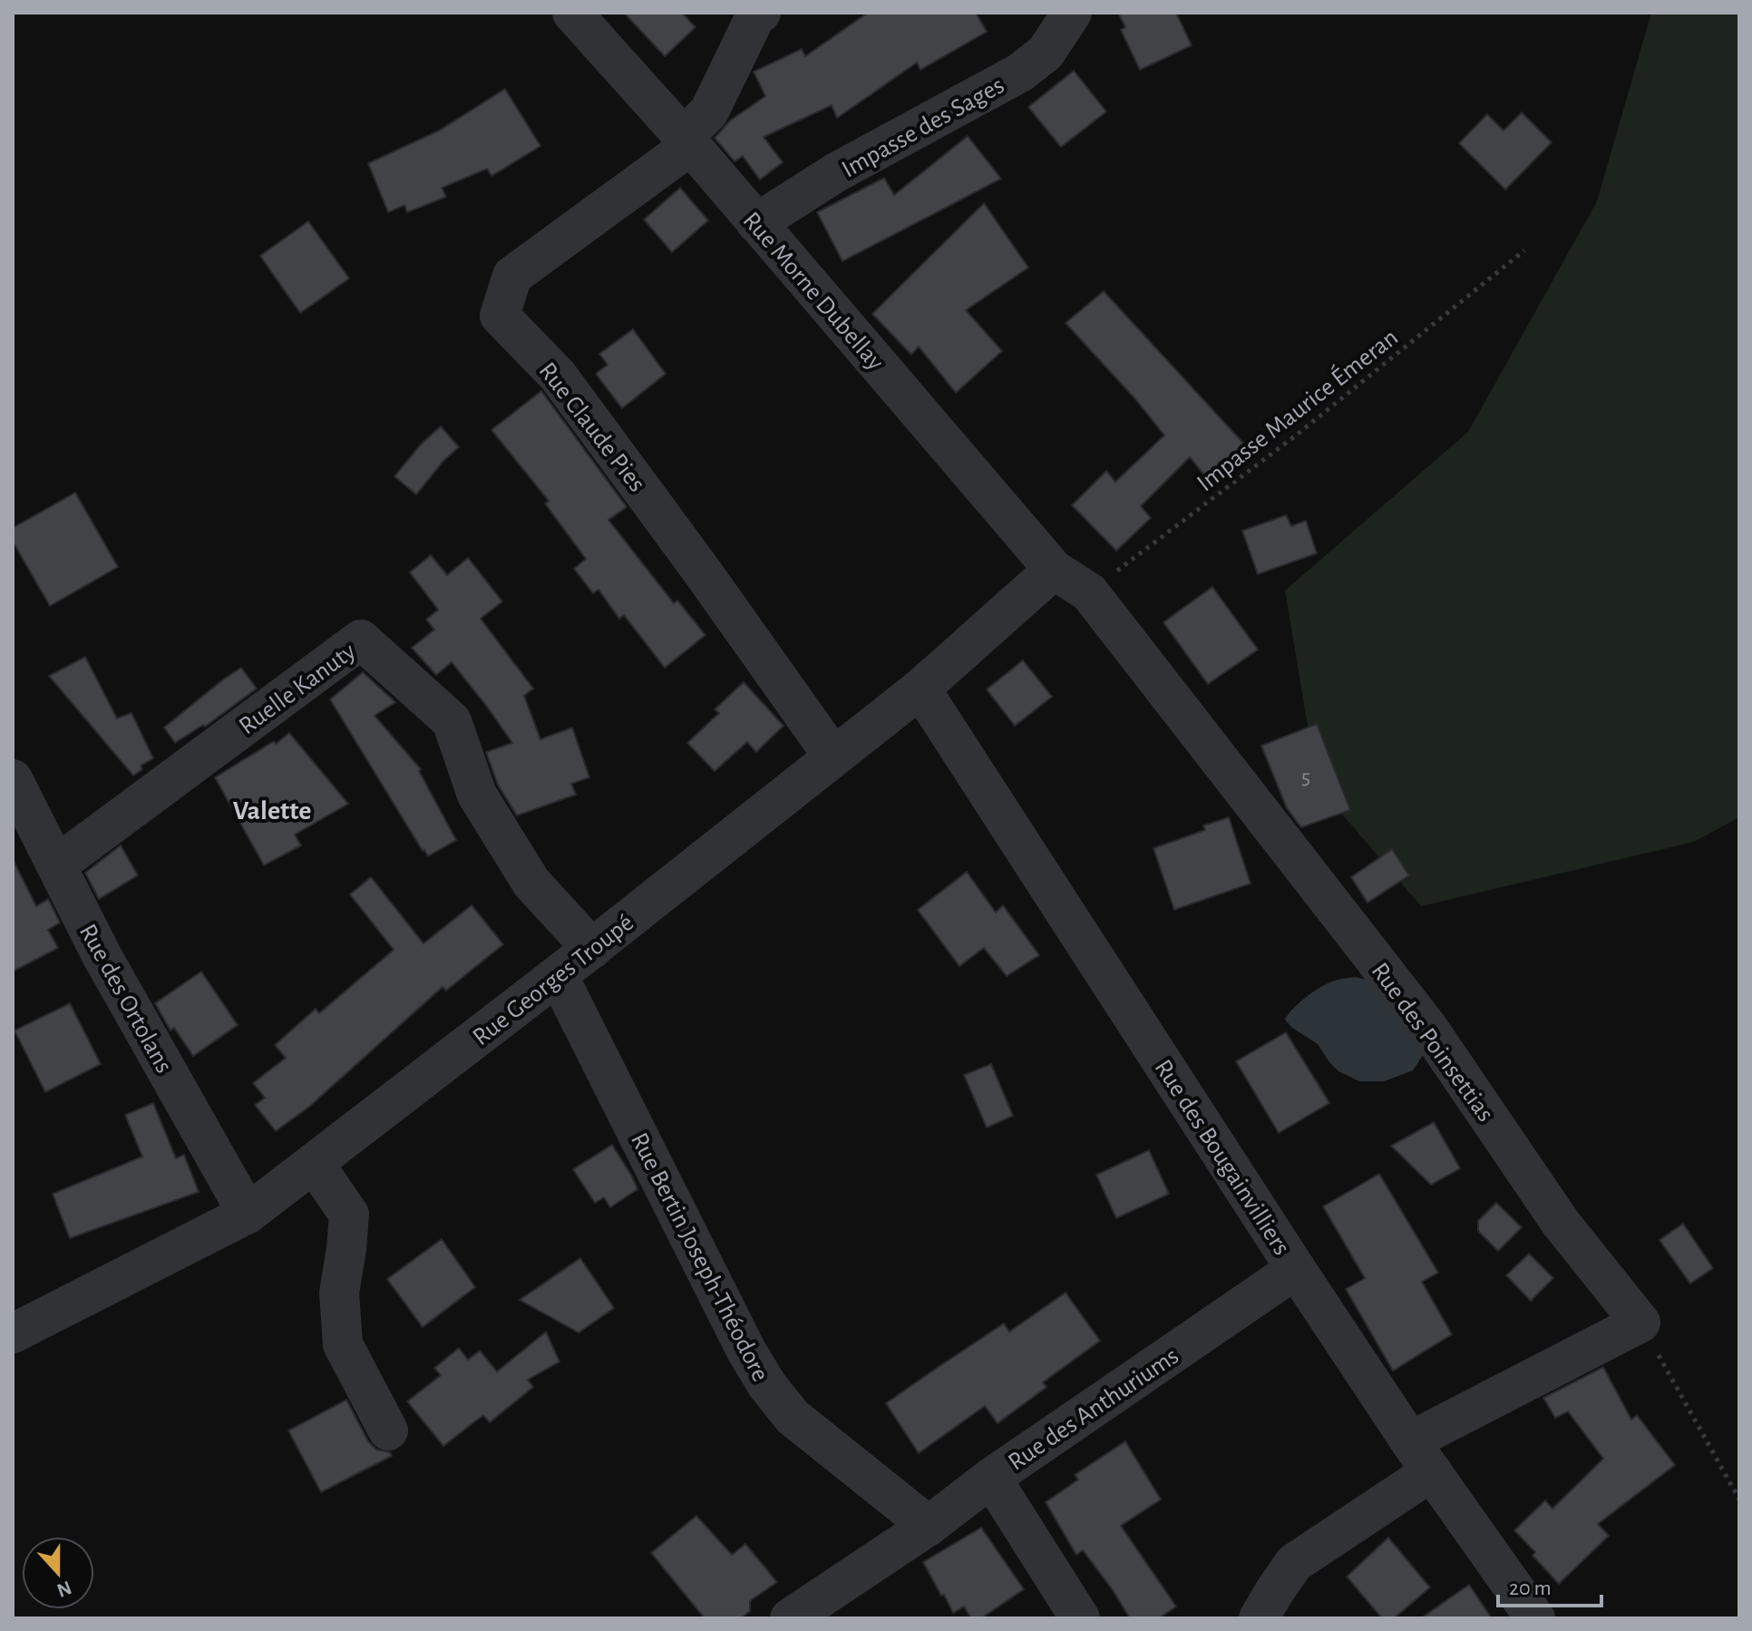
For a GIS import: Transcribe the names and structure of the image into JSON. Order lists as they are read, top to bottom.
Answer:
{
  "streets": {
    "street": [
      "Impasse des Sages",
      "Rue Morne Dubellay",
      "Rue Claude Pies",
      "Ruelle Kanuty",
      "Rue Georges Troupé",
      "Rue des Ortolans",
      "Rue des Poinsettias",
      "Rue des Bougainvilliers",
      "Rue Bertin Joseph-Théodore",
      "Rue des Anthuriums"
    ],
    "path": ["Impasse Maurice Émeran"]
  },
  "crossings": [
    ["Impasse des Sages", "Rue Morne Dubellay"],
    ["Rue Morne Dubellay", "Rue Claude Pies"],
    ["Rue Morne Dubellay", "Rue Georges Troupé"],
    ["Rue Morne Dubellay", "Rue des Poinsettias"],
    ["Impasse Maurice Émeran", "Rue des Poinsettias"],
    ["Rue Claude Pies", "Rue Georges Troupé"],
    ["Ruelle Kanuty", "Rue Georges Troupé"],
    ["Ruelle Kanuty", "Rue des Ortolans"],
    ["Rue Georges Troupé", "Rue des Ortolans"],
    ["Rue Georges Troupé", "Rue des Poinsettias"],
    ["Rue Georges Troupé", "Rue des Bougainvilliers"],
    ["Rue Georges Troupé", "Rue Bertin Joseph-Théodore"],
    ["Rue des Bougainvilliers", "Rue des Anthuriums"]
  ],
  "districts": ["Valette"],
  "house_numbers": ["5"],
  "scale_bar": "20 m",
  "north": "bottom"
}
